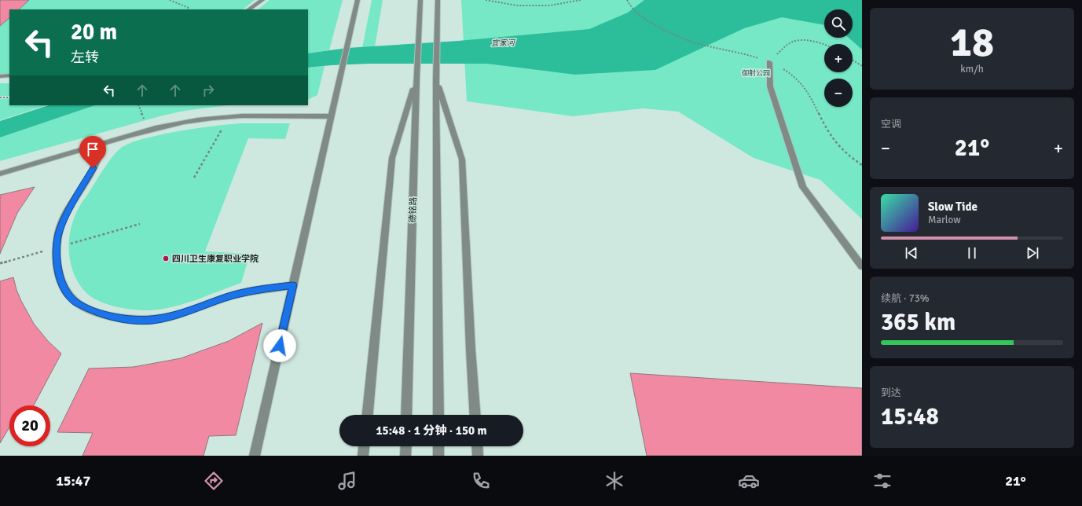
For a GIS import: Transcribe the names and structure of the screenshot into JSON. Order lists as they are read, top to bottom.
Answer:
{
  "streets": {
    "street": ["德铭路"]
  },
  "water": ["宜家河"],
  "parks": ["御射公园"],
  "places": ["四川卫生康复职业学院"],
  "page": {
    "tile": [
      ["18", "km/h"],
      "空调",
      ["续航 · 73%", "365 km"],
      ["到达", "15:48"]
    ],
    "map_buttons": ["+", "−"],
    "turn": ["20 m", "左转"],
    "heat": ["−", "21°", "+"],
    "song": ["Slow Tide", "Marlow"],
    "limit": "20",
    "trip": "15:48 · 1 分钟 · 150 m",
    "tabs": ["15:47", "21°"]
  }
}
